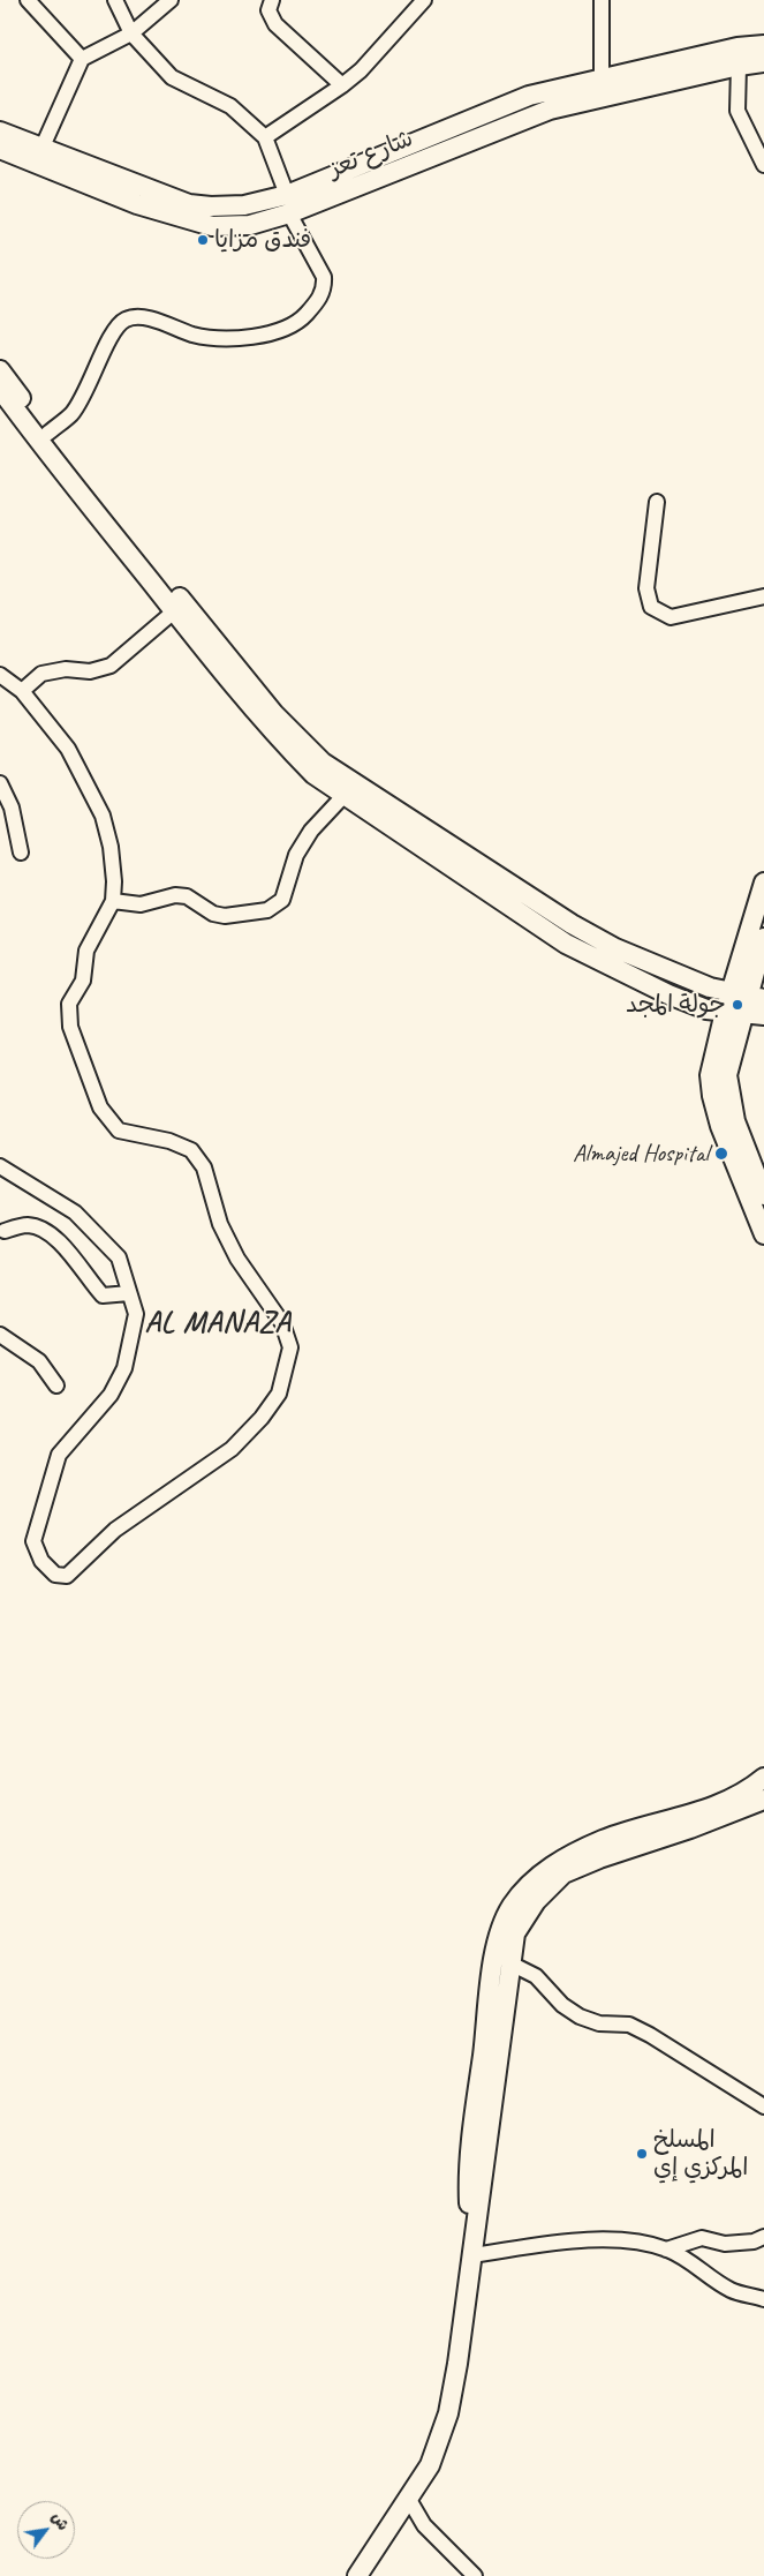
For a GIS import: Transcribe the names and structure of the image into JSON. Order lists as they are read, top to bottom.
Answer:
{
  "streets": {
    "main road": ["شارع تعز"]
  },
  "districts": ["AL MANAZA"],
  "places": [
    "فندق مزايا",
    "جولة المجد",
    "Almajed Hospital",
    "المسلخ المركزي إي"
  ],
  "north": "top right"
}
